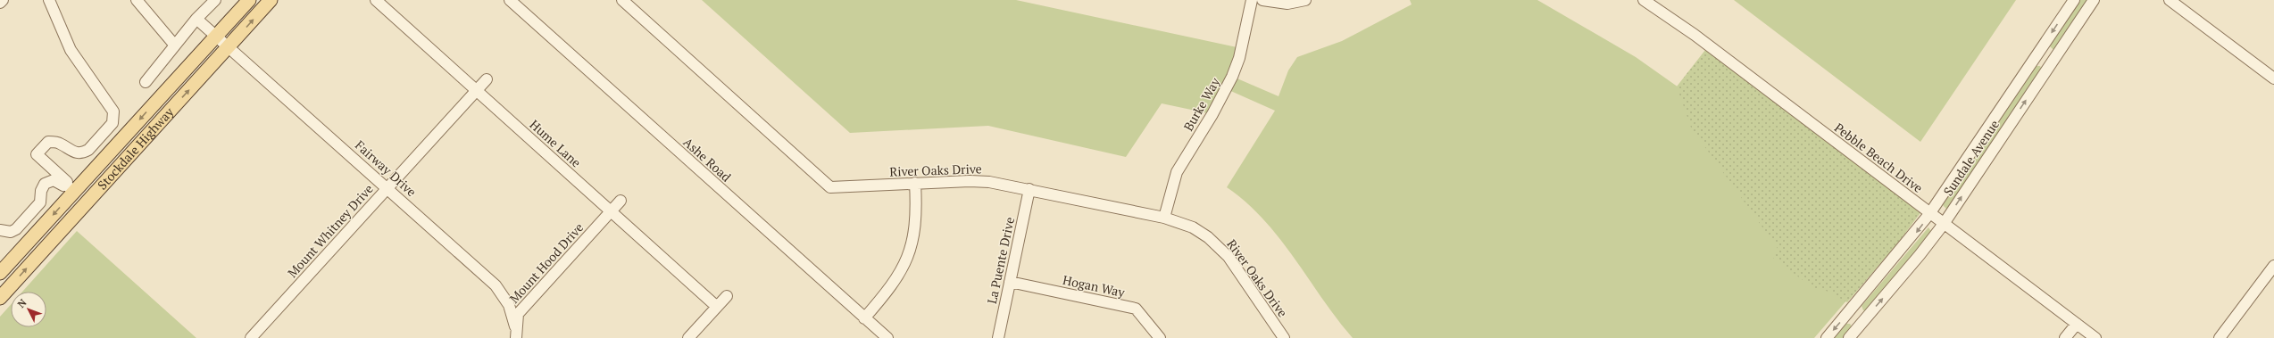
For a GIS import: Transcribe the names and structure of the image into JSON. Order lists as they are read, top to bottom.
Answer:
{
  "streets": {
    "main road": ["Stockdale Highway"],
    "street": [
      "Burke Way",
      "Hume Lane",
      "Pebble Beach Drive",
      "Sundale Avenue",
      "Ashe Road",
      "Fairway Drive",
      "River Oaks Drive",
      "Mount Whitney Drive",
      "La Puente Drive",
      "Mount Hood Drive",
      "Hogan Way"
    ]
  },
  "crossings": [
    ["Burke Way", "River Oaks Drive"],
    ["Hume Lane", "Mount Whitney Drive"],
    ["Hume Lane", "Mount Hood Drive"],
    ["Stockdale Highway", "Fairway Drive"],
    ["Pebble Beach Drive", "Sundale Avenue"],
    ["Fairway Drive", "Mount Whitney Drive"],
    ["Fairway Drive", "Mount Hood Drive"],
    ["River Oaks Drive", "La Puente Drive"],
    ["La Puente Drive", "Hogan Way"]
  ],
  "north": "top left"
}
